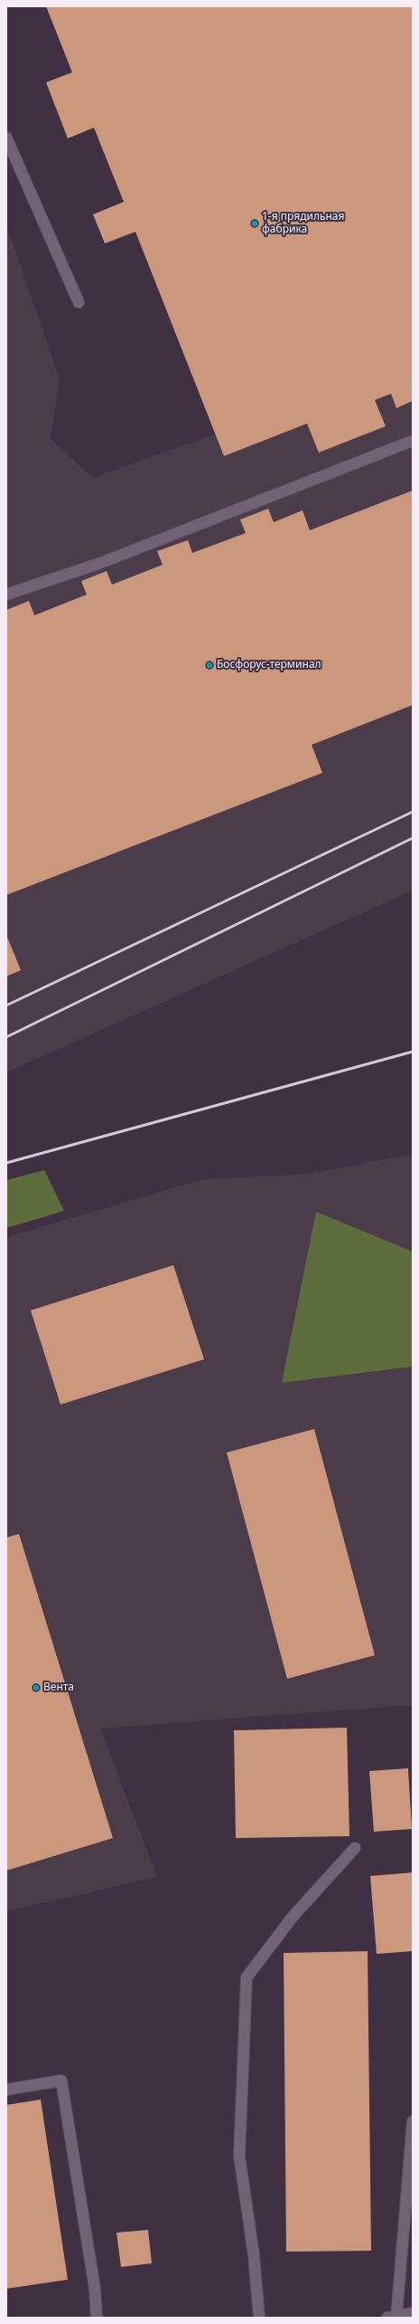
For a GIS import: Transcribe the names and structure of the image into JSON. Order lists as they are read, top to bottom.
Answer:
{
  "places": ["1-я прядильная фабрика", "Босфорус-терминал", "Вента"]
}
